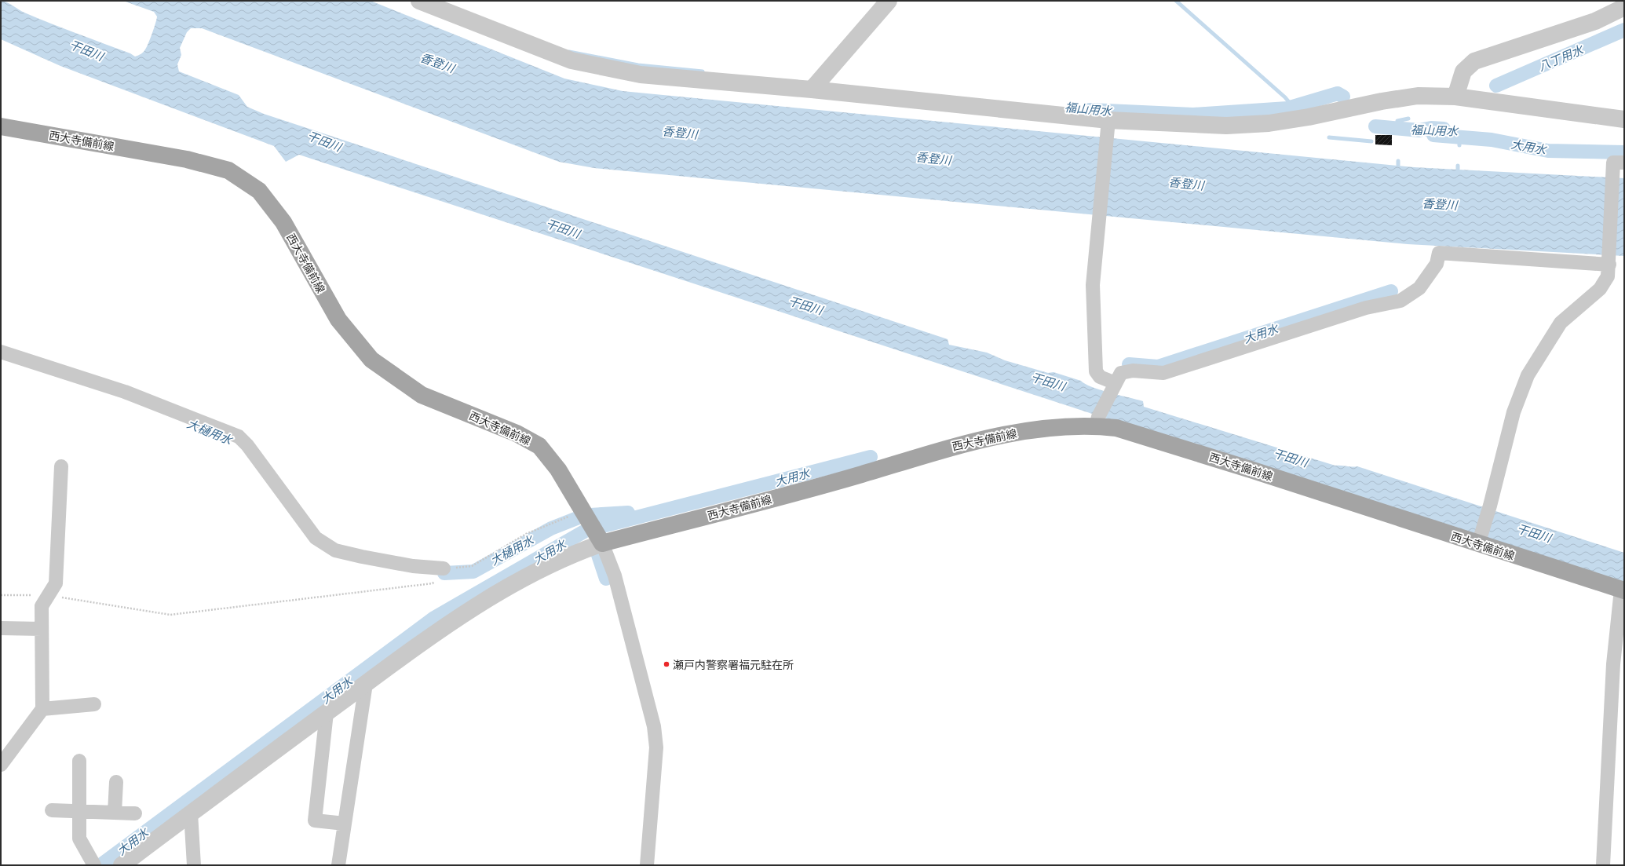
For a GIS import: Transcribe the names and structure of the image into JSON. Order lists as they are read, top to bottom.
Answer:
{
  "streets": {
    "main road": ["西大寺備前線"]
  },
  "water": [
    "干田川",
    "八丁用水",
    "香登川",
    "福山用水",
    "大用水",
    "大樋用水"
  ],
  "places": ["瀬戸内警察署福元駐在所"]
}
